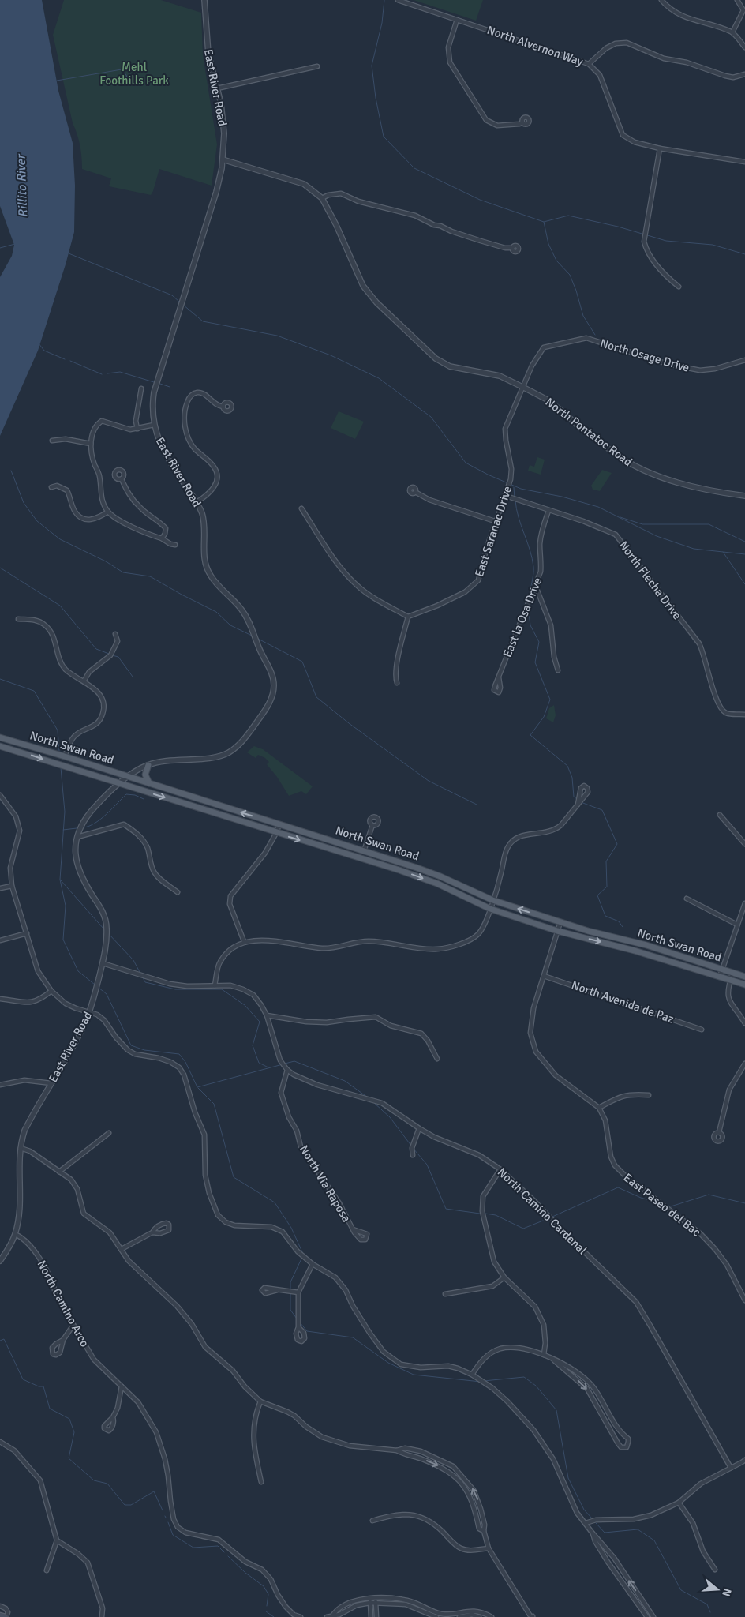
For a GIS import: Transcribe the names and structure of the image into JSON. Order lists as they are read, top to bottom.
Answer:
{
  "streets": {
    "main road": ["North Swan Road"],
    "street": [
      "North Alvernon Way",
      "East River Road",
      "North Osage Drive",
      "North Pontatoc Road",
      "East Saranac Drive",
      "North Flecha Drive",
      "East la Osa Drive",
      "North Avenida de Paz",
      "North Via Raposa",
      "East Paseo del Bac",
      "North Camino Cardenal",
      "North Camino Arco"
    ]
  },
  "crossings": [
    ["East River Road", "North Pontatoc Road"],
    ["East River Road", "North Swan Road"],
    ["East River Road", "North Camino Cardenal"],
    ["East River Road", "North Camino Arco"],
    ["North Osage Drive", "East Saranac Drive"],
    ["North Pontatoc Road", "East Saranac Drive"],
    ["East Saranac Drive", "North Flecha Drive"],
    ["North Flecha Drive", "East la Osa Drive"],
    ["North Via Raposa", "North Camino Cardenal"]
  ],
  "water": ["Rillito River"],
  "parks": ["Mehl Foothills Park"],
  "north": "right"
}
